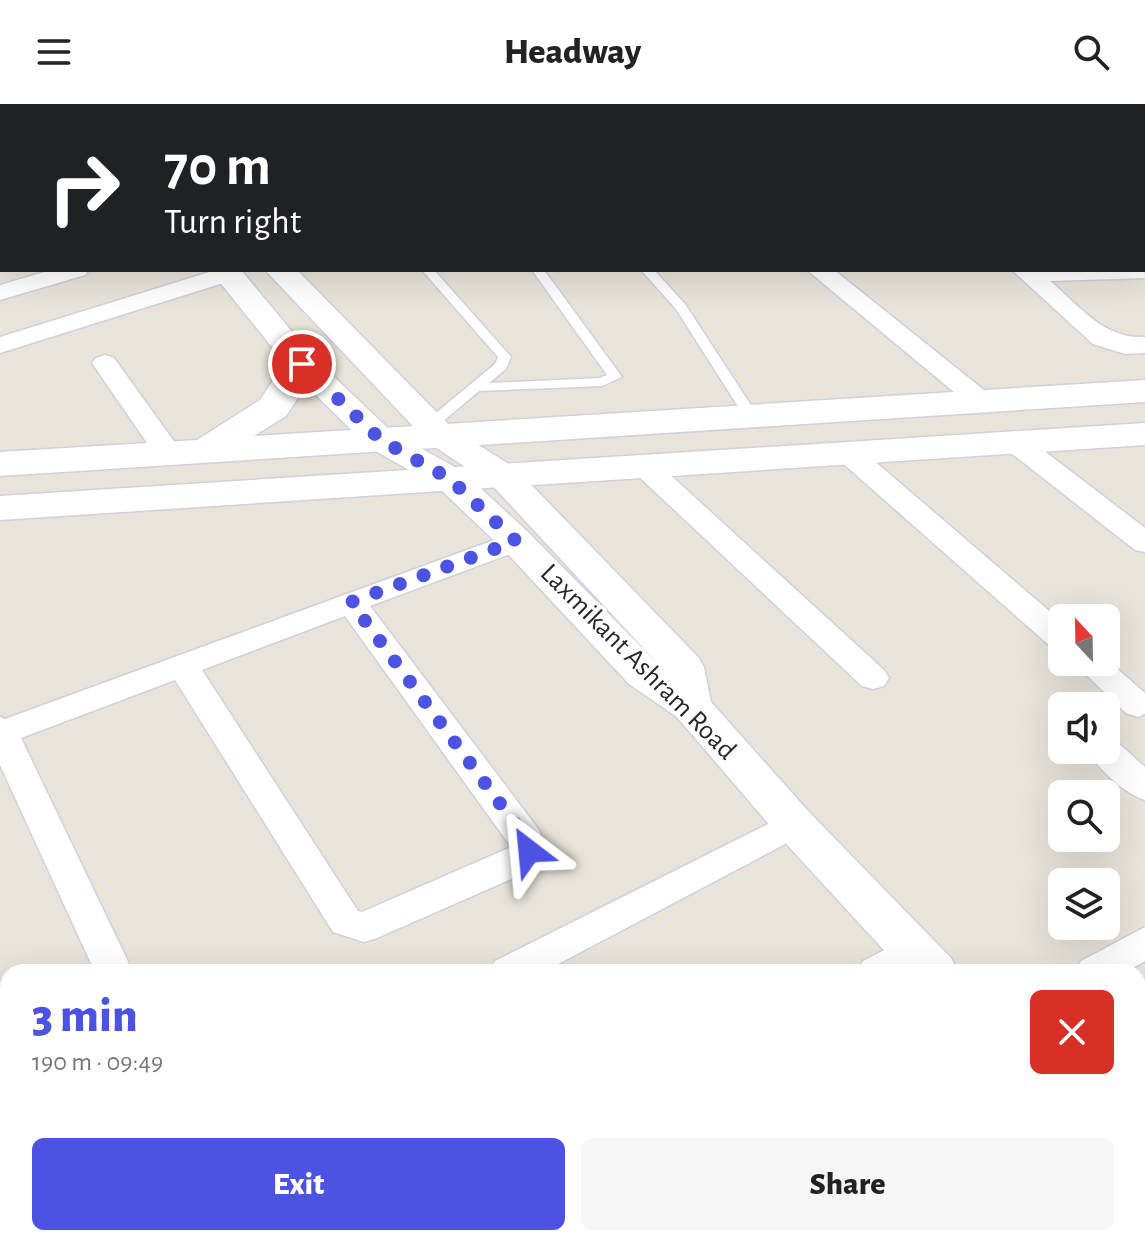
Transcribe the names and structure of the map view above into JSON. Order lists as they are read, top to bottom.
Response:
{
  "streets": {
    "street": ["Laxmikant Ashram Road"]
  },
  "north": "top",
  "page": {
    "header": "Headway",
    "turn": ["70 m", "Turn right"],
    "heading": ["3 min", "190 m · 09:49"],
    "buttons": ["Exit", "Share"]
  }
}
